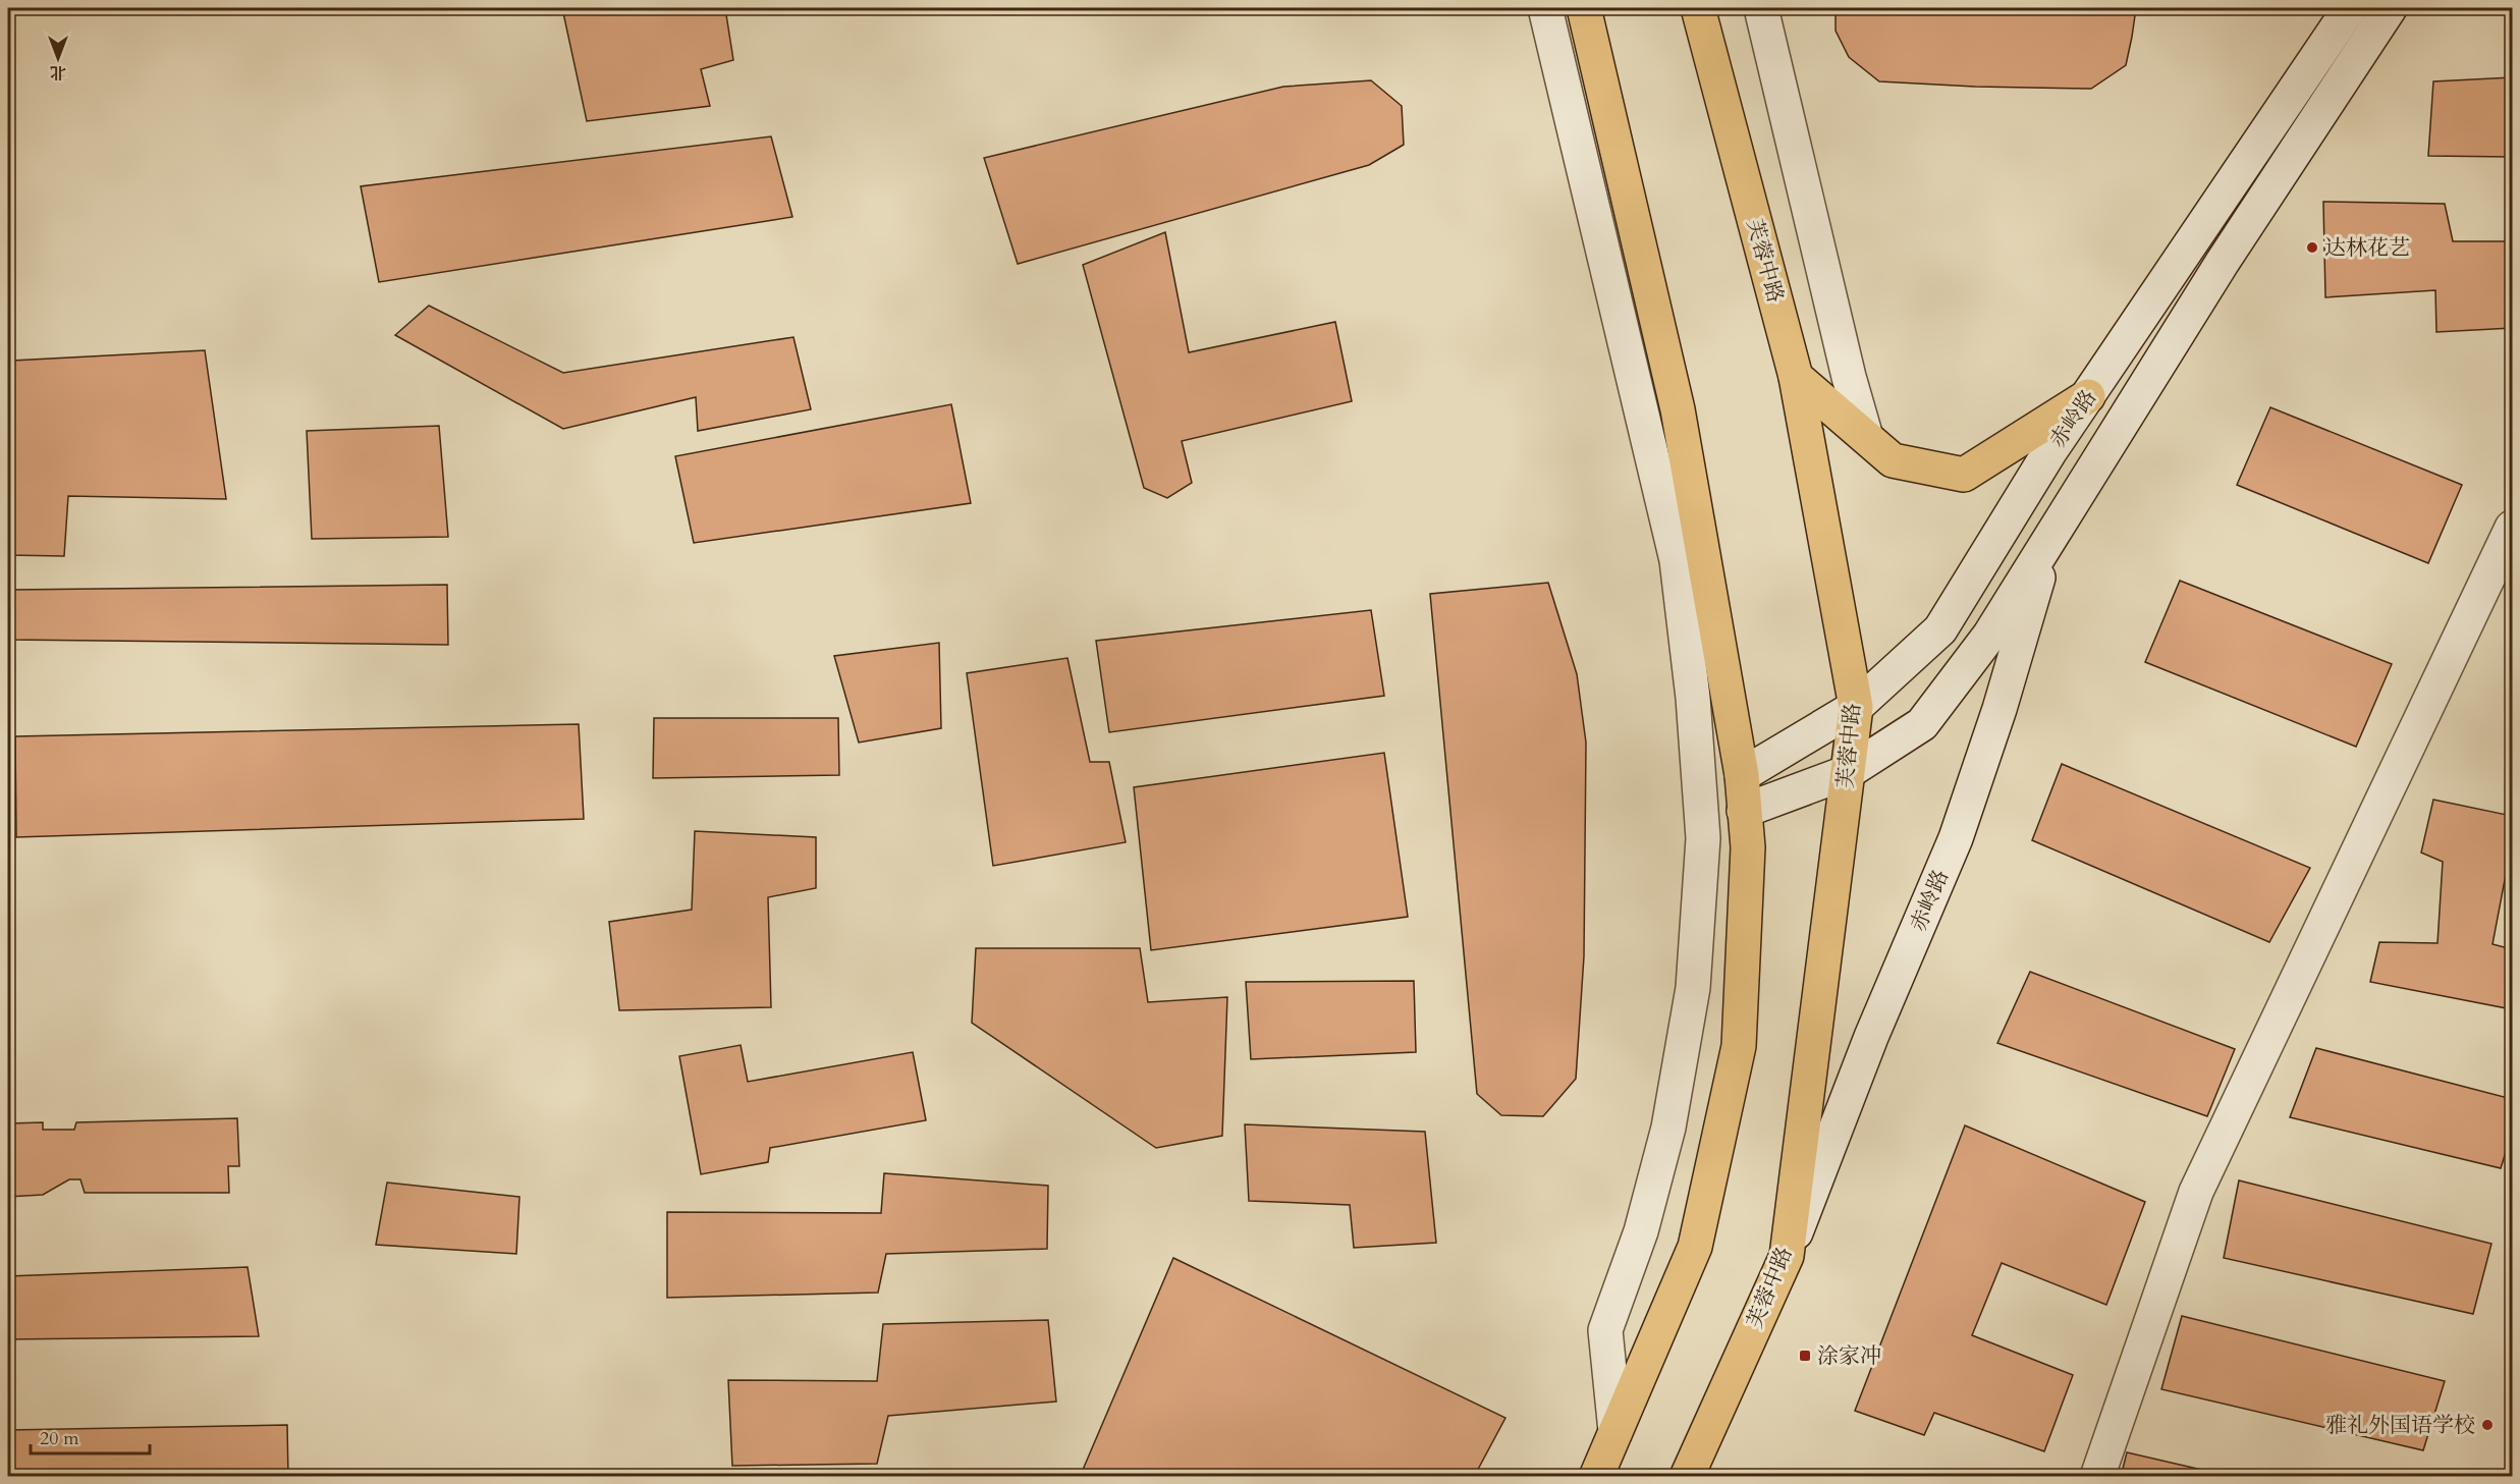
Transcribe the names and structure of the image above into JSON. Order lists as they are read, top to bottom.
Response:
{
  "streets": {
    "main road": ["芙蓉中路"],
    "street": ["赤岭路"]
  },
  "crossings": [
    ["芙蓉中路", "赤岭路"]
  ],
  "places": {
    "other": ["达林花艺", "雅礼外国语学校"],
    "transit": ["涂家冲"]
  },
  "scale_bar": "20 m",
  "north": "bottom"
}
